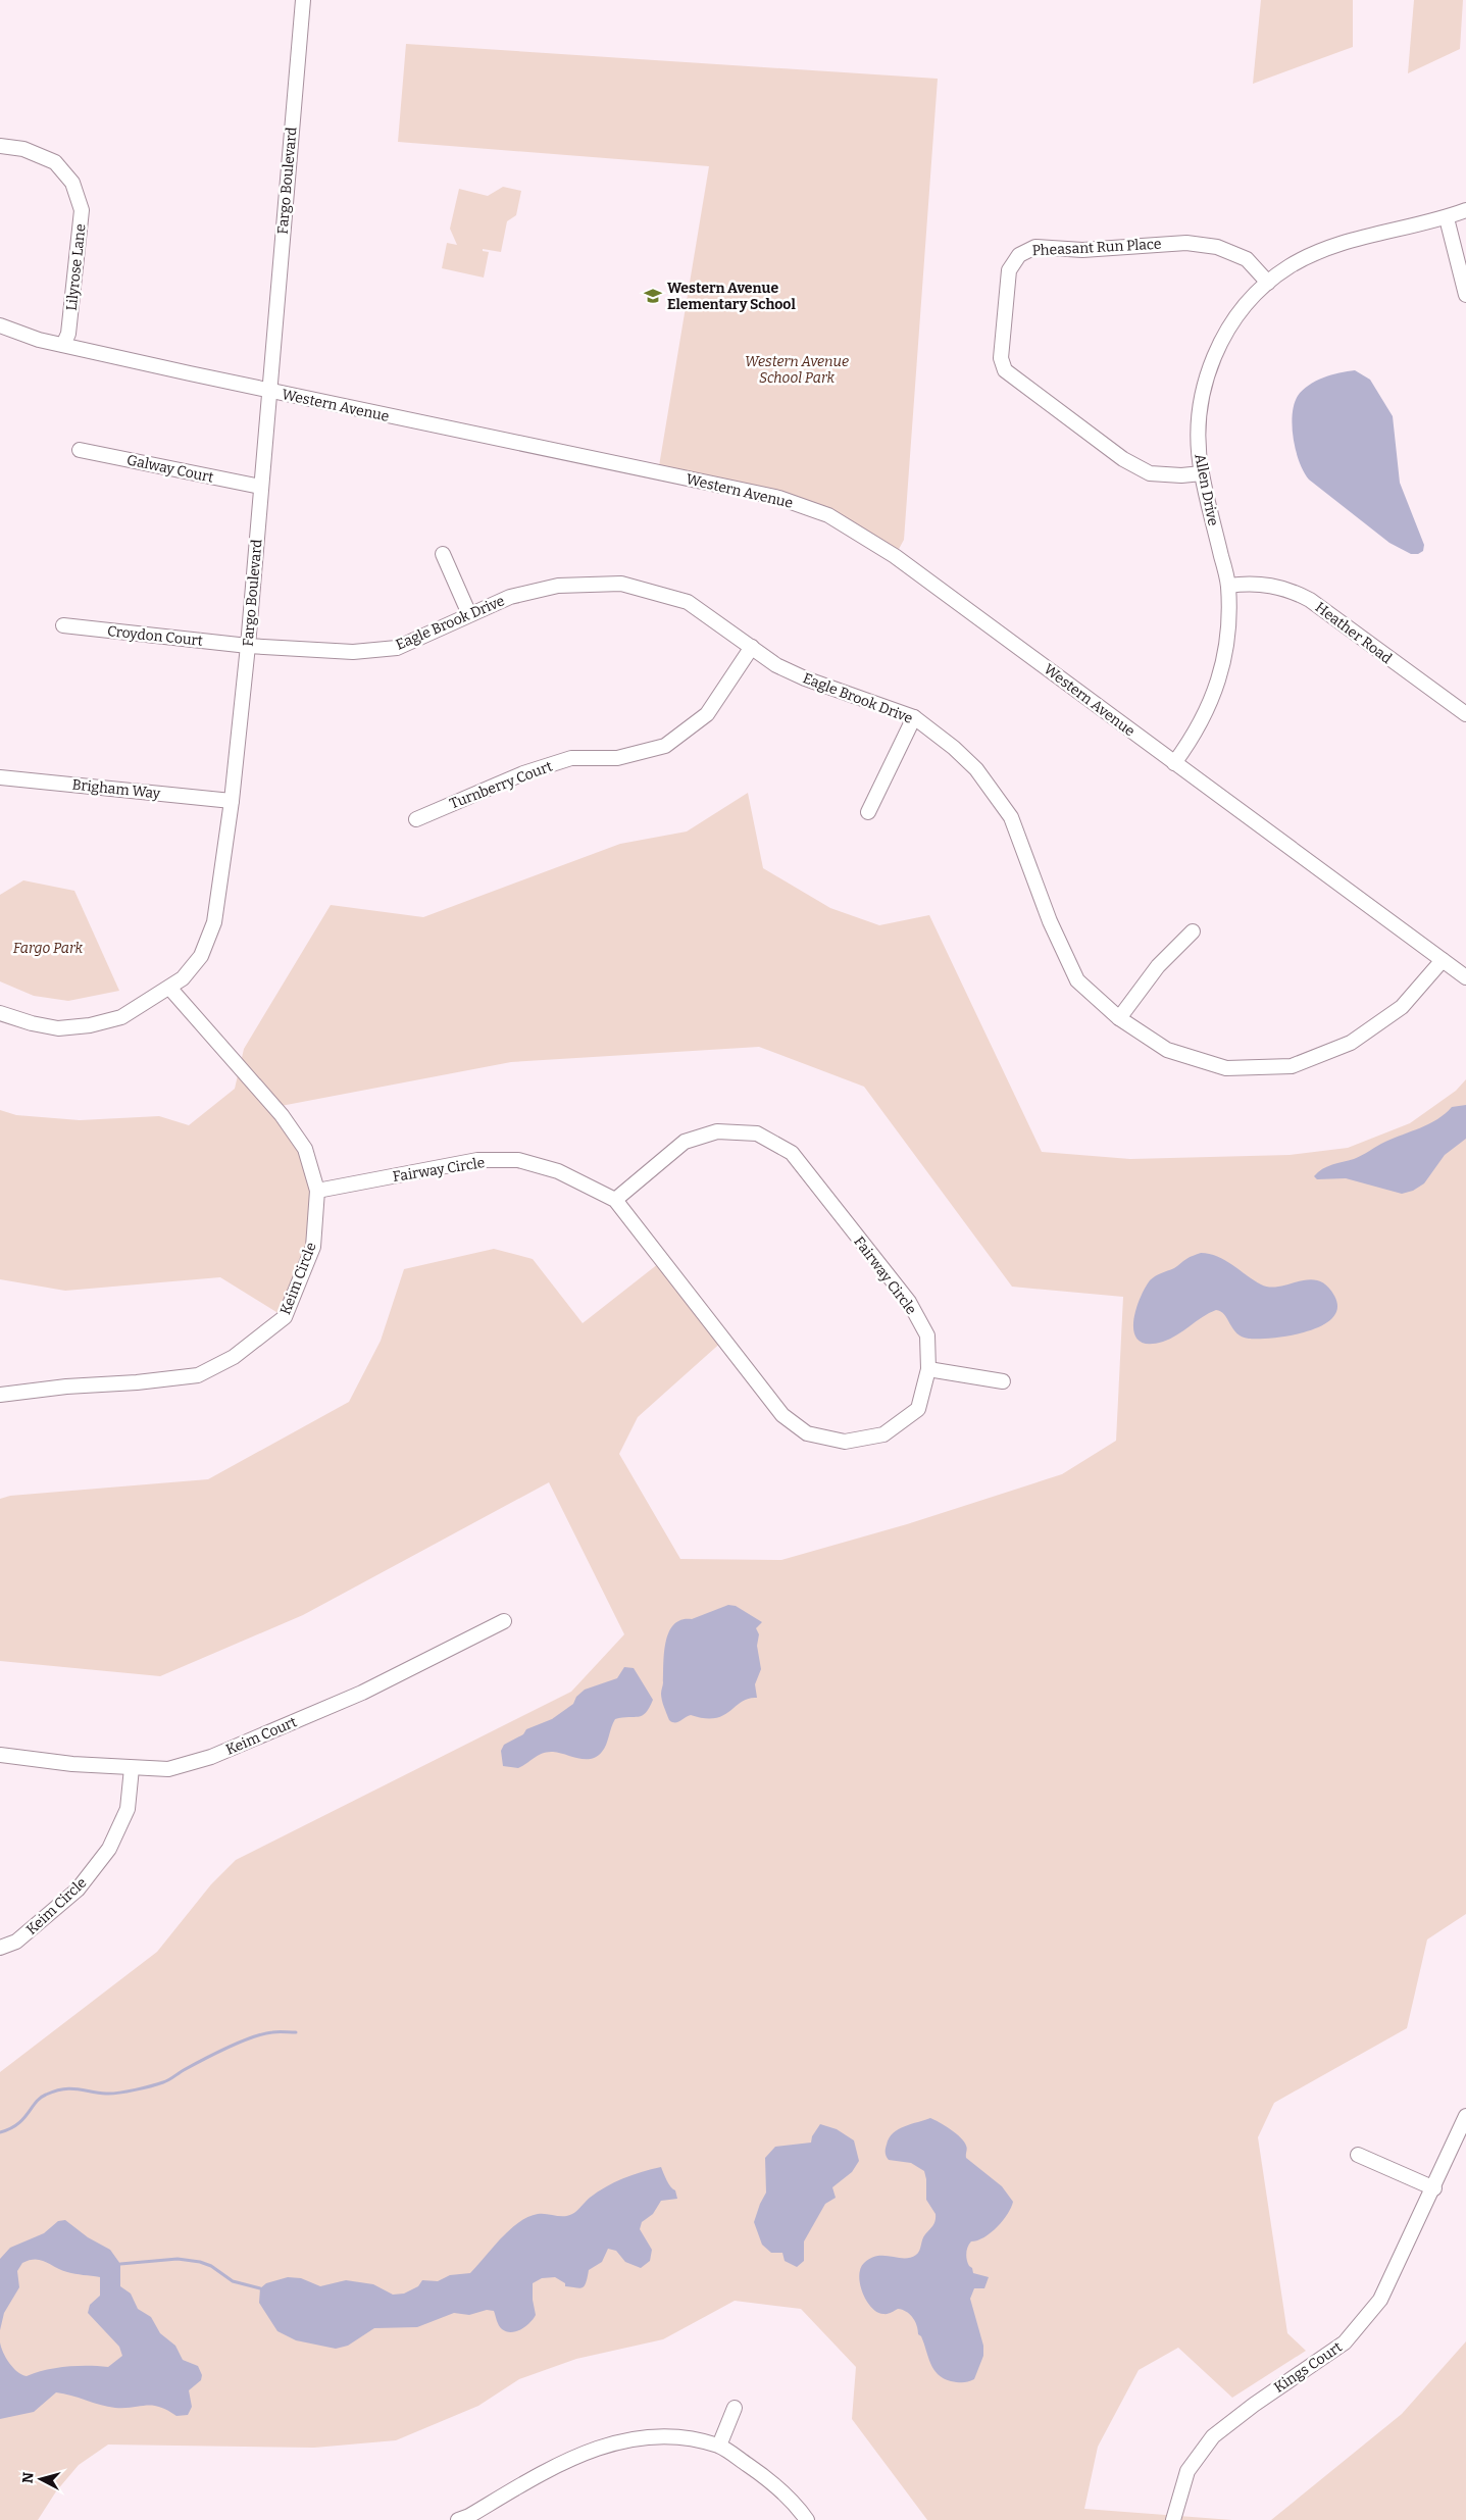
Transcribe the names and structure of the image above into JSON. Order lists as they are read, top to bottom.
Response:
{
  "streets": {
    "street": [
      "Fargo Boulevard",
      "Pheasant Run Place",
      "Lilyrose Lane",
      "Western Avenue",
      "Galway Court",
      "Allen Drive",
      "Eagle Brook Drive",
      "Heather Road",
      "Croydon Court",
      "Turnberry Court",
      "Brigham Way",
      "Fairway Circle",
      "Keim Circle",
      "Keim Court",
      "Kings Court"
    ]
  },
  "crossings": [
    ["Fargo Boulevard", "Western Avenue"],
    ["Fargo Boulevard", "Galway Court"],
    ["Fargo Boulevard", "Eagle Brook Drive"],
    ["Fargo Boulevard", "Croydon Court"],
    ["Fargo Boulevard", "Brigham Way"],
    ["Fargo Boulevard", "Keim Circle"],
    ["Pheasant Run Place", "Allen Drive"],
    ["Lilyrose Lane", "Western Avenue"],
    ["Western Avenue", "Allen Drive"],
    ["Western Avenue", "Eagle Brook Drive"],
    ["Allen Drive", "Heather Road"],
    ["Eagle Brook Drive", "Croydon Court"],
    ["Eagle Brook Drive", "Turnberry Court"],
    ["Fairway Circle", "Keim Circle"],
    ["Keim Circle", "Keim Court"]
  ],
  "parks": ["Western Avenue School Park", "Fargo Park"],
  "places": {
    "school or university": ["Western Avenue Elementary School"]
  },
  "north": "left"
}
